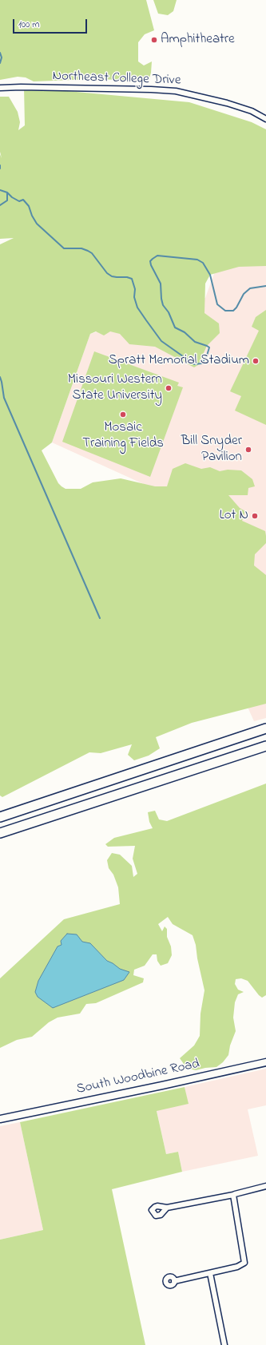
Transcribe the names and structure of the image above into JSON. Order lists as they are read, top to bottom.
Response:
{
  "streets": {
    "street": ["Northeast College Drive", "South Woodbine Road"]
  },
  "places": [
    "Amphitheatre",
    "Spratt Memorial Stadium",
    "Missouri Western State University",
    "Mosaic Training Fields",
    "Bill Snyder Pavilion",
    "Lot N"
  ],
  "scale_bar": "100 m"
}
